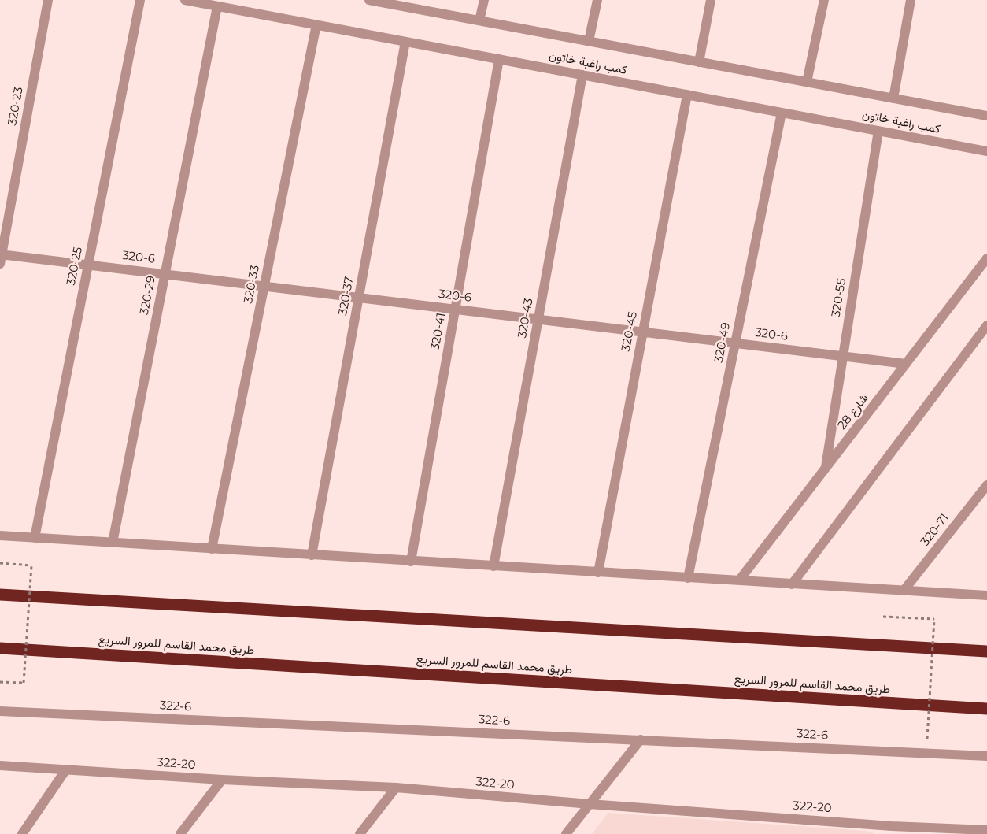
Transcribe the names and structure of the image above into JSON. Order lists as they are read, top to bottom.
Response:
{
  "streets": {
    "highway": ["طريق محمد القاسم للمرور السريع"],
    "street": [
      "كمب راغبة خاتون",
      "320-23",
      "320-6",
      "320-25",
      "320-33",
      "320-29",
      "320-37",
      "320-55",
      "320-43",
      "320-41",
      "320-45",
      "320-49",
      "شارع 28",
      "320-71",
      "322-6",
      "322-20"
    ]
  },
  "crossings": [
    ["كمب راغبة خاتون", "320-33"],
    ["كمب راغبة خاتون", "320-29"],
    ["كمب راغبة خاتون", "320-37"],
    ["كمب راغبة خاتون", "320-55"],
    ["كمب راغبة خاتون", "320-43"],
    ["كمب راغبة خاتون", "320-41"],
    ["كمب راغبة خاتون", "320-45"],
    ["كمب راغبة خاتون", "320-49"],
    ["320-23", "320-6"],
    ["320-6", "320-25"],
    ["320-6", "320-33"],
    ["320-6", "320-29"],
    ["320-6", "320-37"],
    ["320-6", "320-55"],
    ["320-6", "320-43"],
    ["320-6", "320-41"],
    ["320-6", "320-45"],
    ["320-6", "320-49"],
    ["320-6", "شارع 28"],
    ["320-55", "شارع 28"]
  ]
}
